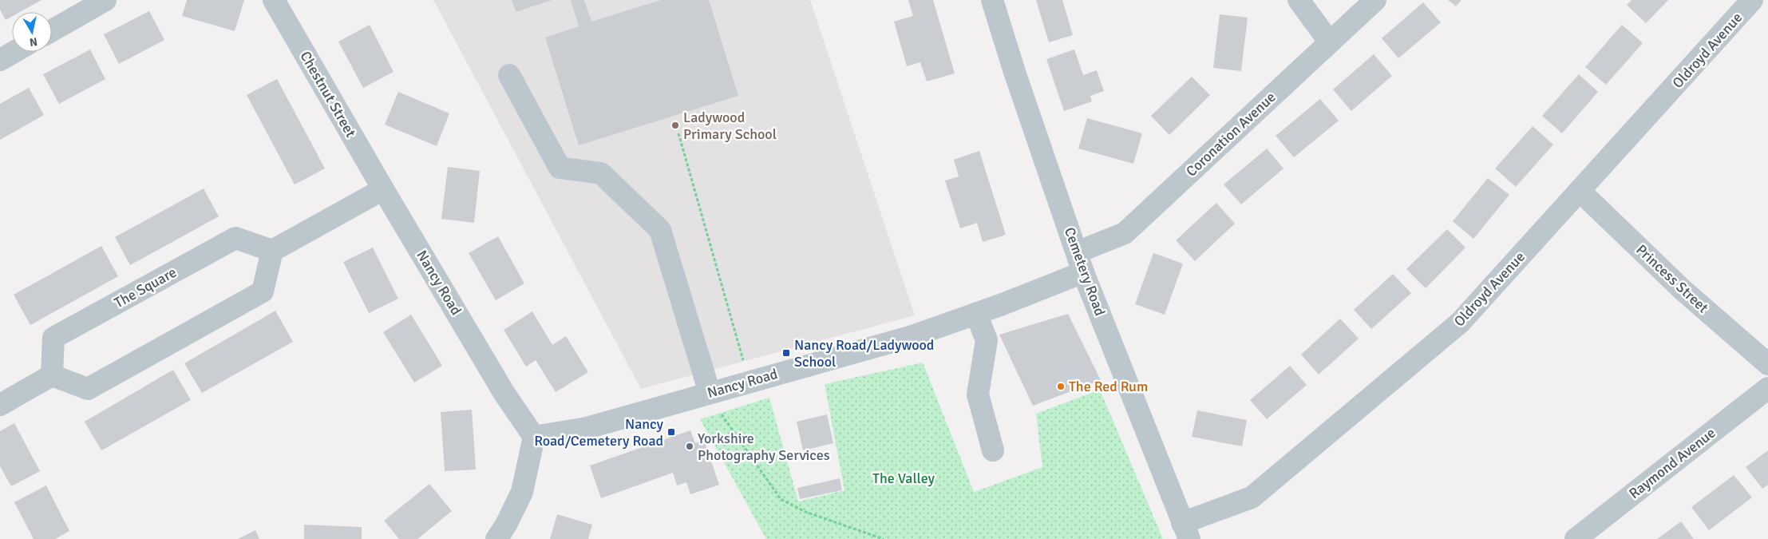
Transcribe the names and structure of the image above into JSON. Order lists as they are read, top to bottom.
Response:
{
  "streets": {
    "street": [
      "Oldroyd Avenue",
      "Chestnut Street",
      "Coronation Avenue",
      "Cemetery Road",
      "Princess Street",
      "Nancy Road",
      "The Square",
      "Raymond Avenue"
    ]
  },
  "crossings": [
    ["Oldroyd Avenue", "Cemetery Road"],
    ["Oldroyd Avenue", "Princess Street"],
    ["Chestnut Street", "Nancy Road"],
    ["Coronation Avenue", "Cemetery Road"],
    ["Coronation Avenue", "Nancy Road"],
    ["Cemetery Road", "Nancy Road"]
  ],
  "parks": ["The Valley"],
  "places": {
    "other": ["Ladywood Primary School", "The Red Rum", "Yorkshire Photography Services"],
    "transit": ["Nancy Road/Ladywood School", "Nancy Road/Cemetery Road"]
  },
  "north": "bottom"
}
